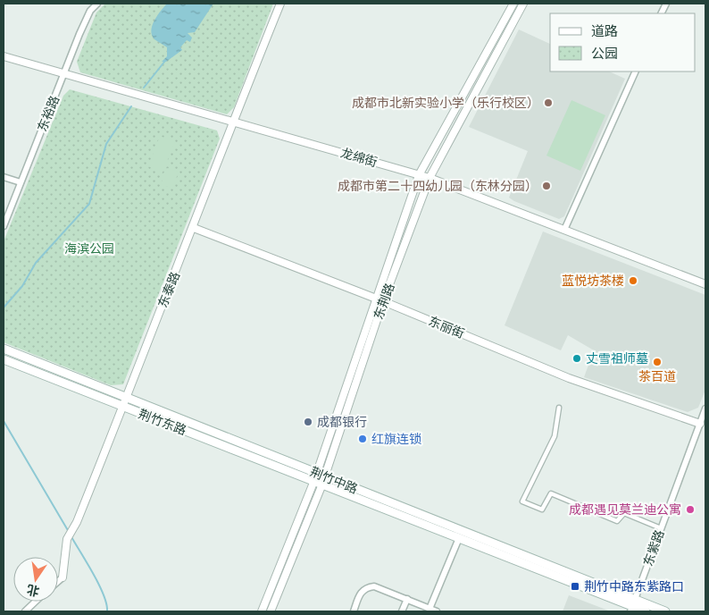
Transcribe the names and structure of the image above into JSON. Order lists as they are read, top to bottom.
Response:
{
  "streets": {
    "main road": ["荆竹东路", "荆竹中路"],
    "street": [
      "东裕路",
      "龙绵街",
      "东泰路",
      "东荆路",
      "东丽街",
      "东紫路"
    ]
  },
  "crossings": [
    ["东裕路", "龙绵街"],
    ["龙绵街", "东泰路"],
    ["龙绵街", "东荆路"],
    ["东泰路", "东丽街"],
    ["东泰路", "荆竹东路"],
    ["东泰路", "荆竹中路"],
    ["东荆路", "东丽街"],
    ["东荆路", "荆竹东路"],
    ["东荆路", "荆竹中路"],
    ["东丽街", "东紫路"],
    ["荆竹东路", "荆竹中路"],
    ["荆竹中路", "东紫路"]
  ],
  "parks": ["海滨公园"],
  "places": {
    "other": [
      "成都市北新实验小学（乐行校区）",
      "成都市第二十四幼儿园（东林分园）",
      "蓝悦坊茶楼",
      "丈雪祖师墓",
      "茶百道",
      "成都银行",
      "红旗连锁",
      "成都遇见莫兰迪公寓"
    ],
    "transit": ["荆竹中路东紫路口"]
  },
  "legend": ["道路", "公园"],
  "north": "bottom"
}
